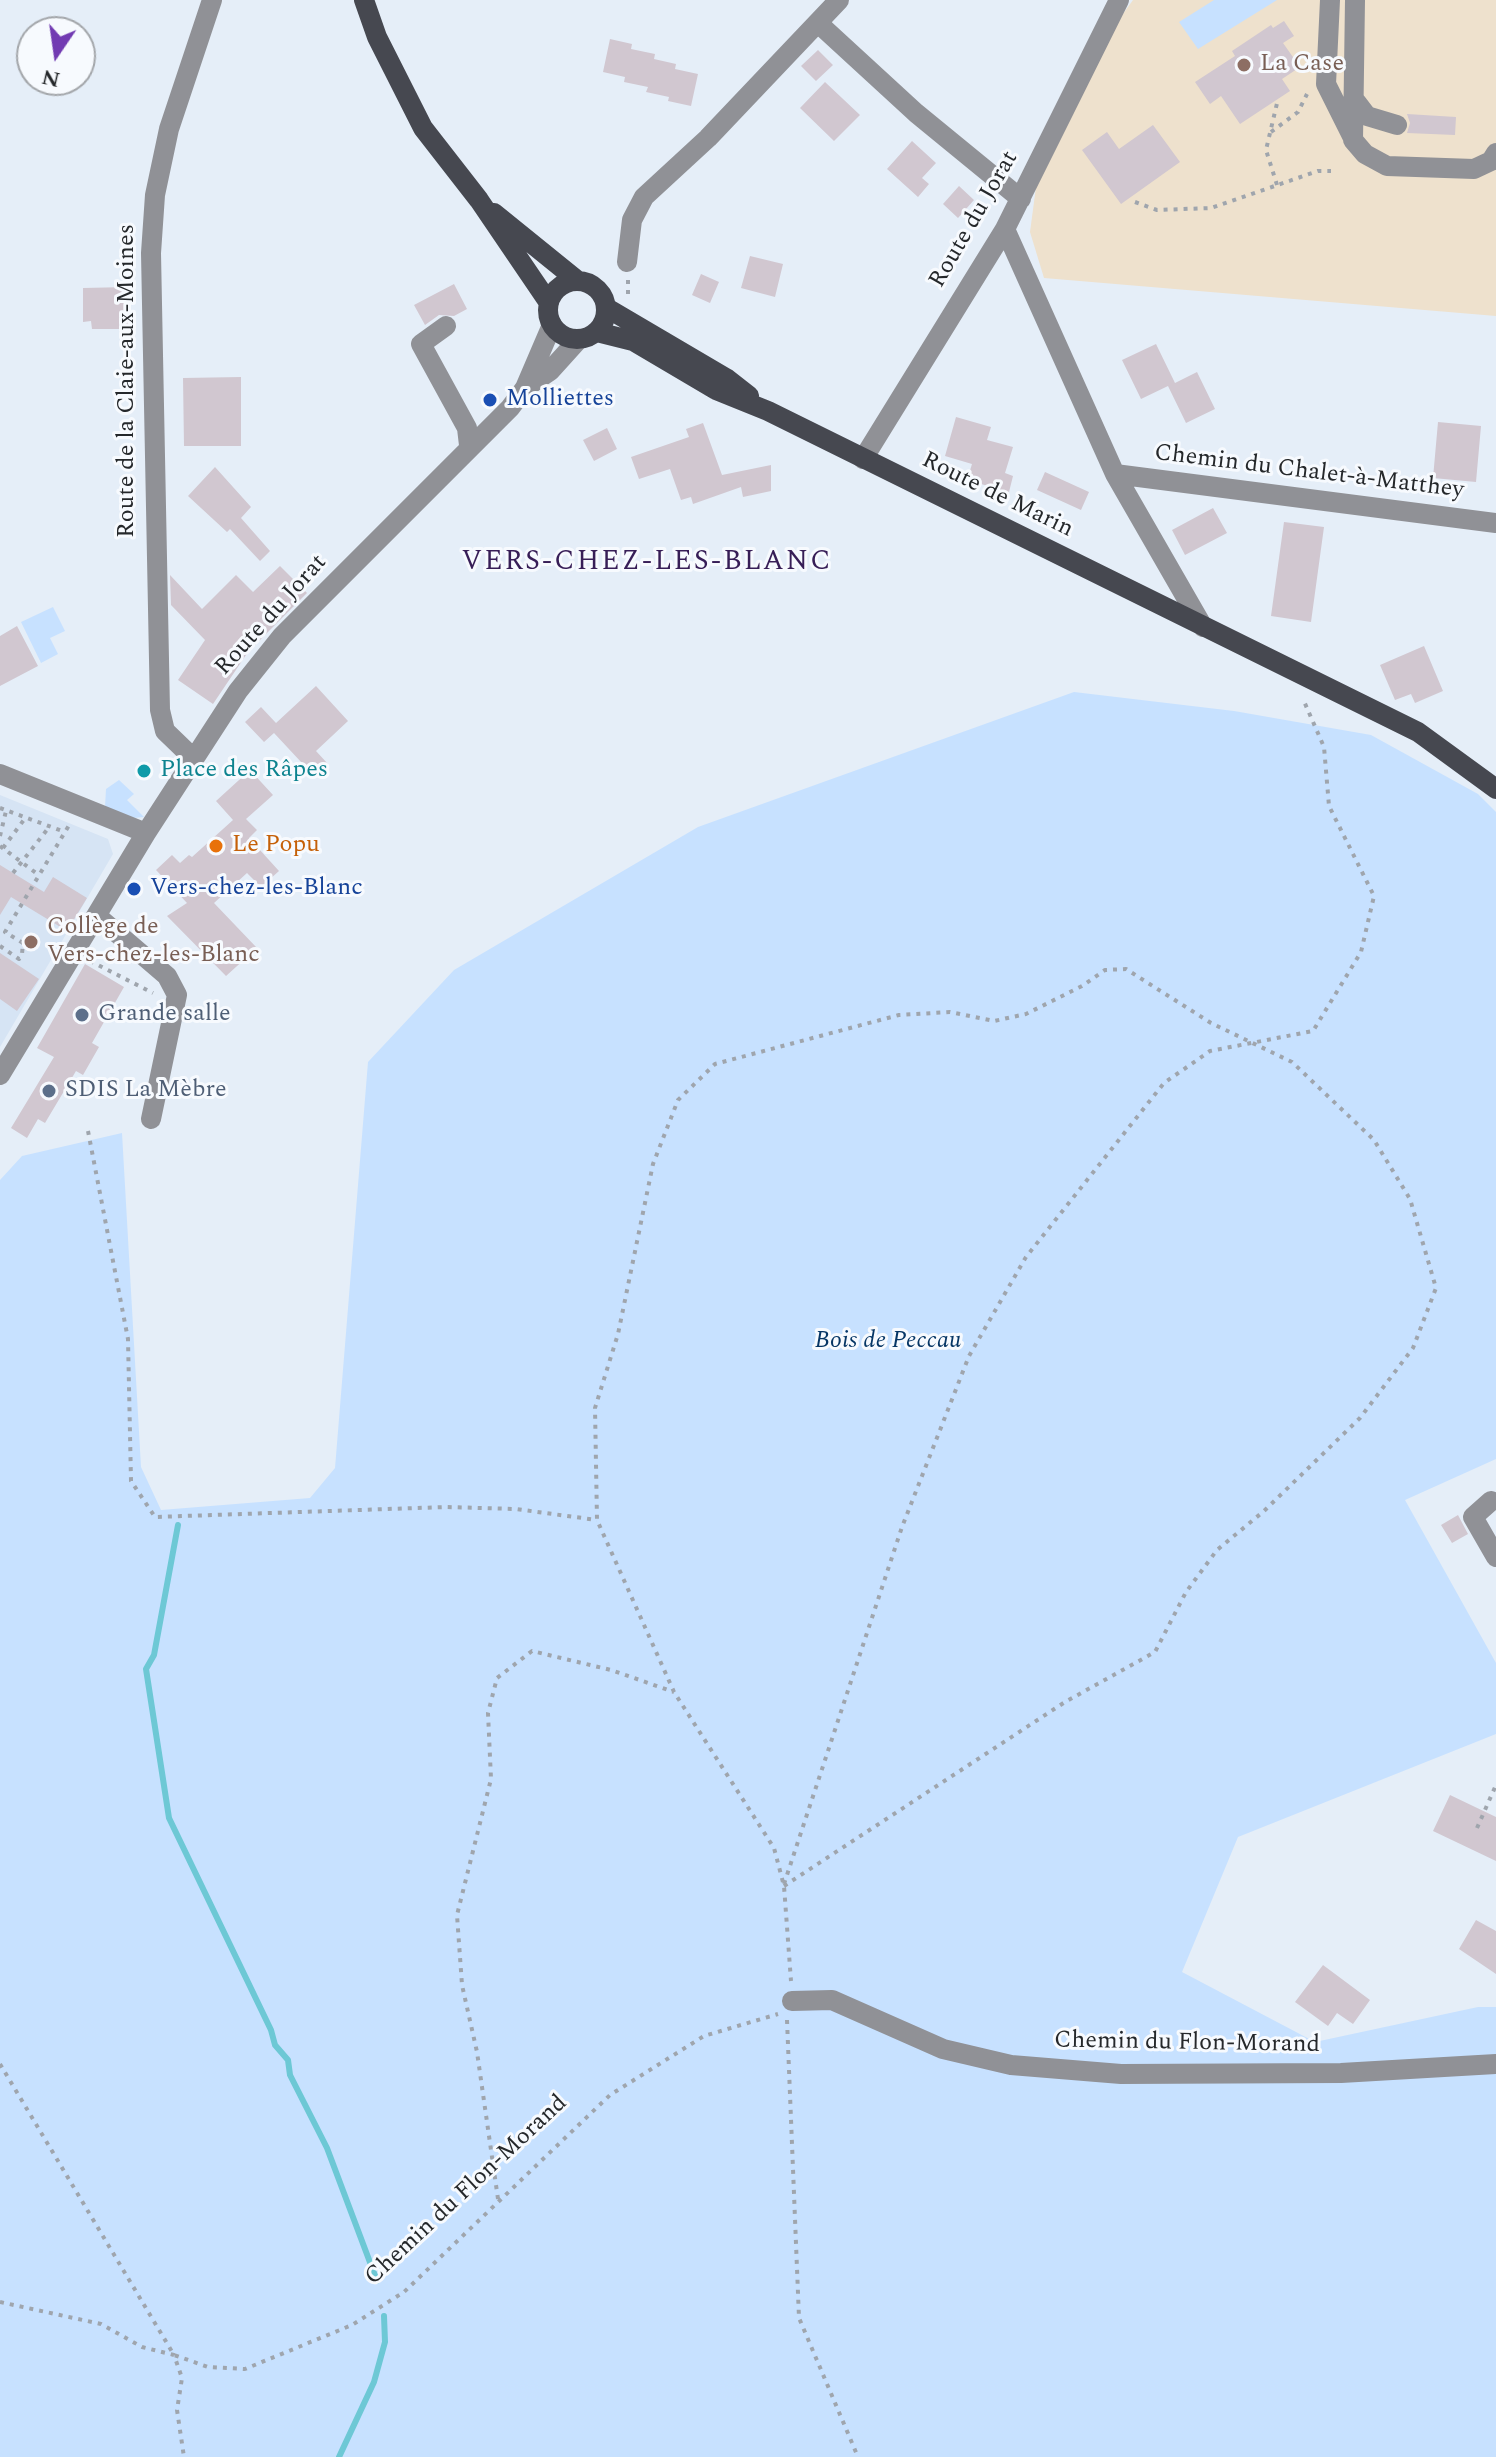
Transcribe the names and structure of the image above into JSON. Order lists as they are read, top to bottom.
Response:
{
  "streets": {
    "main road": ["Route de Marin"],
    "street": [
      "Route du Jorat",
      "Route de la Claie-aux-Moines",
      "Chemin du Chalet-à-Matthey",
      "Chemin du Flon-Morand"
    ]
  },
  "crossings": [
    ["Route du Jorat", "Route de la Claie-aux-Moines"],
    ["Route du Jorat", "Route de Marin"]
  ],
  "districts": ["VERS-CHEZ-LES-BLANC"],
  "parks": ["Bois de Peccau"],
  "places": [
    "La Case",
    "Molliettes",
    "Place des Râpes",
    "Le Popu",
    "Vers-chez-les-Blanc",
    "Collège de Vers-chez-les-Blanc",
    "Grande salle",
    "SDIS La Mèbre"
  ],
  "north": "bottom"
}
